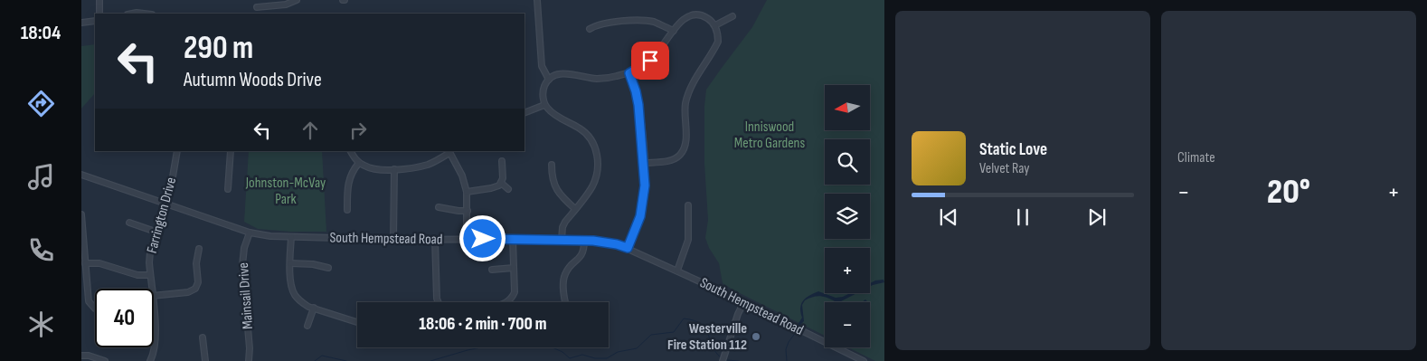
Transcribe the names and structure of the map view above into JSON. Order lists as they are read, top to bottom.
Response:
{
  "streets": {
    "street": ["Farrington Drive", "South Hempstead Road", "Mainsail Drive"]
  },
  "crossings": [
    ["Farrington Drive", "South Hempstead Road"],
    ["South Hempstead Road", "Mainsail Drive"]
  ],
  "parks": ["Inniswood Metro Gardens", "Johnston-McVay Park"],
  "places": ["Westerville Fire Station 112"],
  "north": "left",
  "page": {
    "tabs": "18:04",
    "tile": "Climate",
    "turn": ["290 m", "Autumn Woods Drive"],
    "map_buttons": ["+", "−"],
    "song": ["Static Love", "Velvet Ray"],
    "heat": ["−", "20°", "+"],
    "limit": "40",
    "trip": "18:06 · 2 min · 700 m"
  }
}
